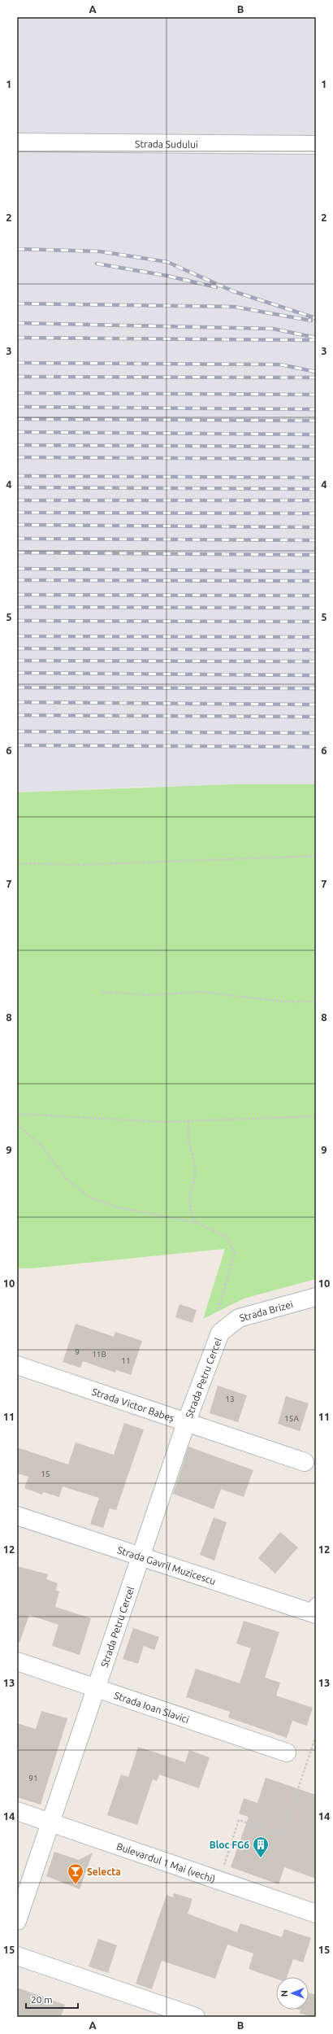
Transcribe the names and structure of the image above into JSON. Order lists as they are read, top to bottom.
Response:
{
  "streets": {
    "street": [
      "Strada Sudului",
      "Strada Brizei",
      "Strada Petru Cercel",
      "Strada Victor Babeș",
      "Strada Gavril Muzicescu",
      "Strada Ioan Slavici",
      "Bulevardul 1 Mai (vechi)"
    ]
  },
  "crossings": [
    ["Strada Brizei", "Strada Petru Cercel"],
    ["Strada Petru Cercel", "Strada Victor Babeș"],
    ["Strada Petru Cercel", "Strada Gavril Muzicescu"],
    ["Strada Petru Cercel", "Strada Ioan Slavici"],
    ["Strada Petru Cercel", "Bulevardul 1 Mai (vechi)"]
  ],
  "places": {
    "building": ["Bloc FG6"],
    "bar": ["Selecta"]
  },
  "house_numbers": [
    "9",
    "11B",
    "11",
    "13",
    "15A",
    "15",
    "91"
  ],
  "scale_bar": "20 m",
  "north": "left",
  "grid": {
    "columns": ["A", "B"],
    "rows": [
      "1",
      "2",
      "3",
      "4",
      "5",
      "6",
      "7",
      "8",
      "9",
      "10",
      "11",
      "12",
      "13",
      "14",
      "15"
    ]
  }
}
